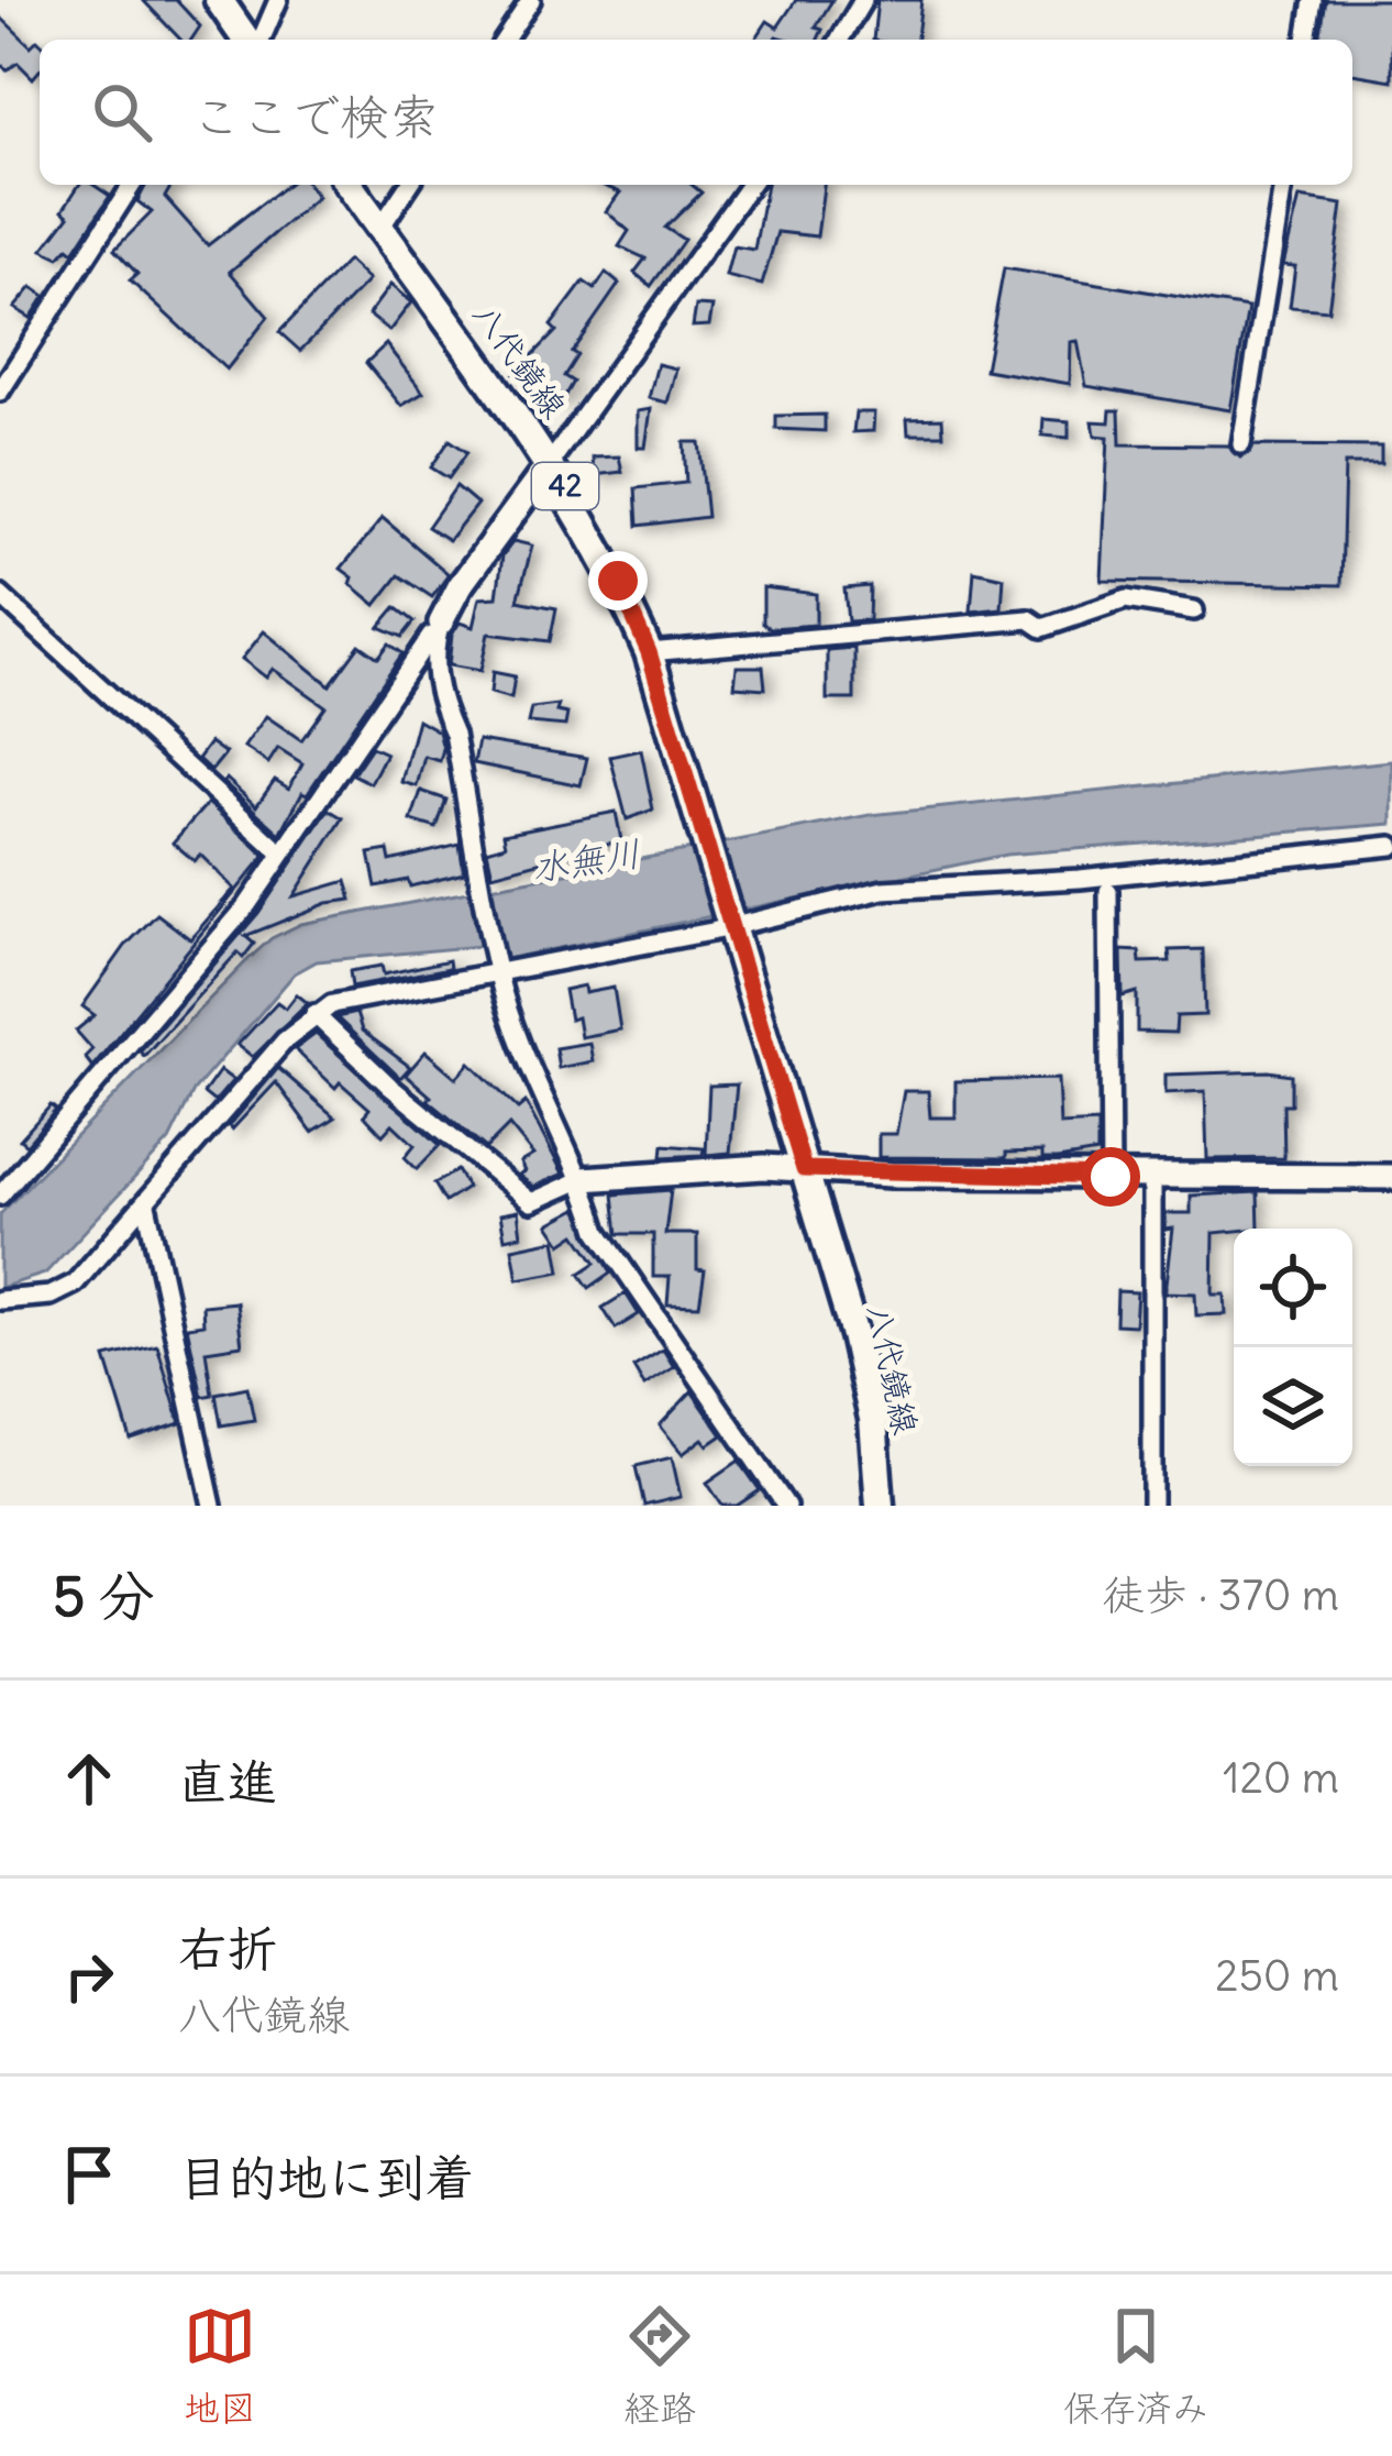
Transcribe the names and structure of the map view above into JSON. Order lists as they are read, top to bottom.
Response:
{
  "streets": {
    "main road": ["八代鏡線", "42"]
  },
  "water": ["水無川"],
  "page": {
    "search": "ここで検索",
    "heading": ["5 分", "徒歩 · 370 m"],
    "list": [
      ["直進", "120 m"],
      ["右折", "八代鏡線", "250 m"],
      "目的地に到着"
    ],
    "nav": ["地図", "経路", "保存済み"]
  }
}
